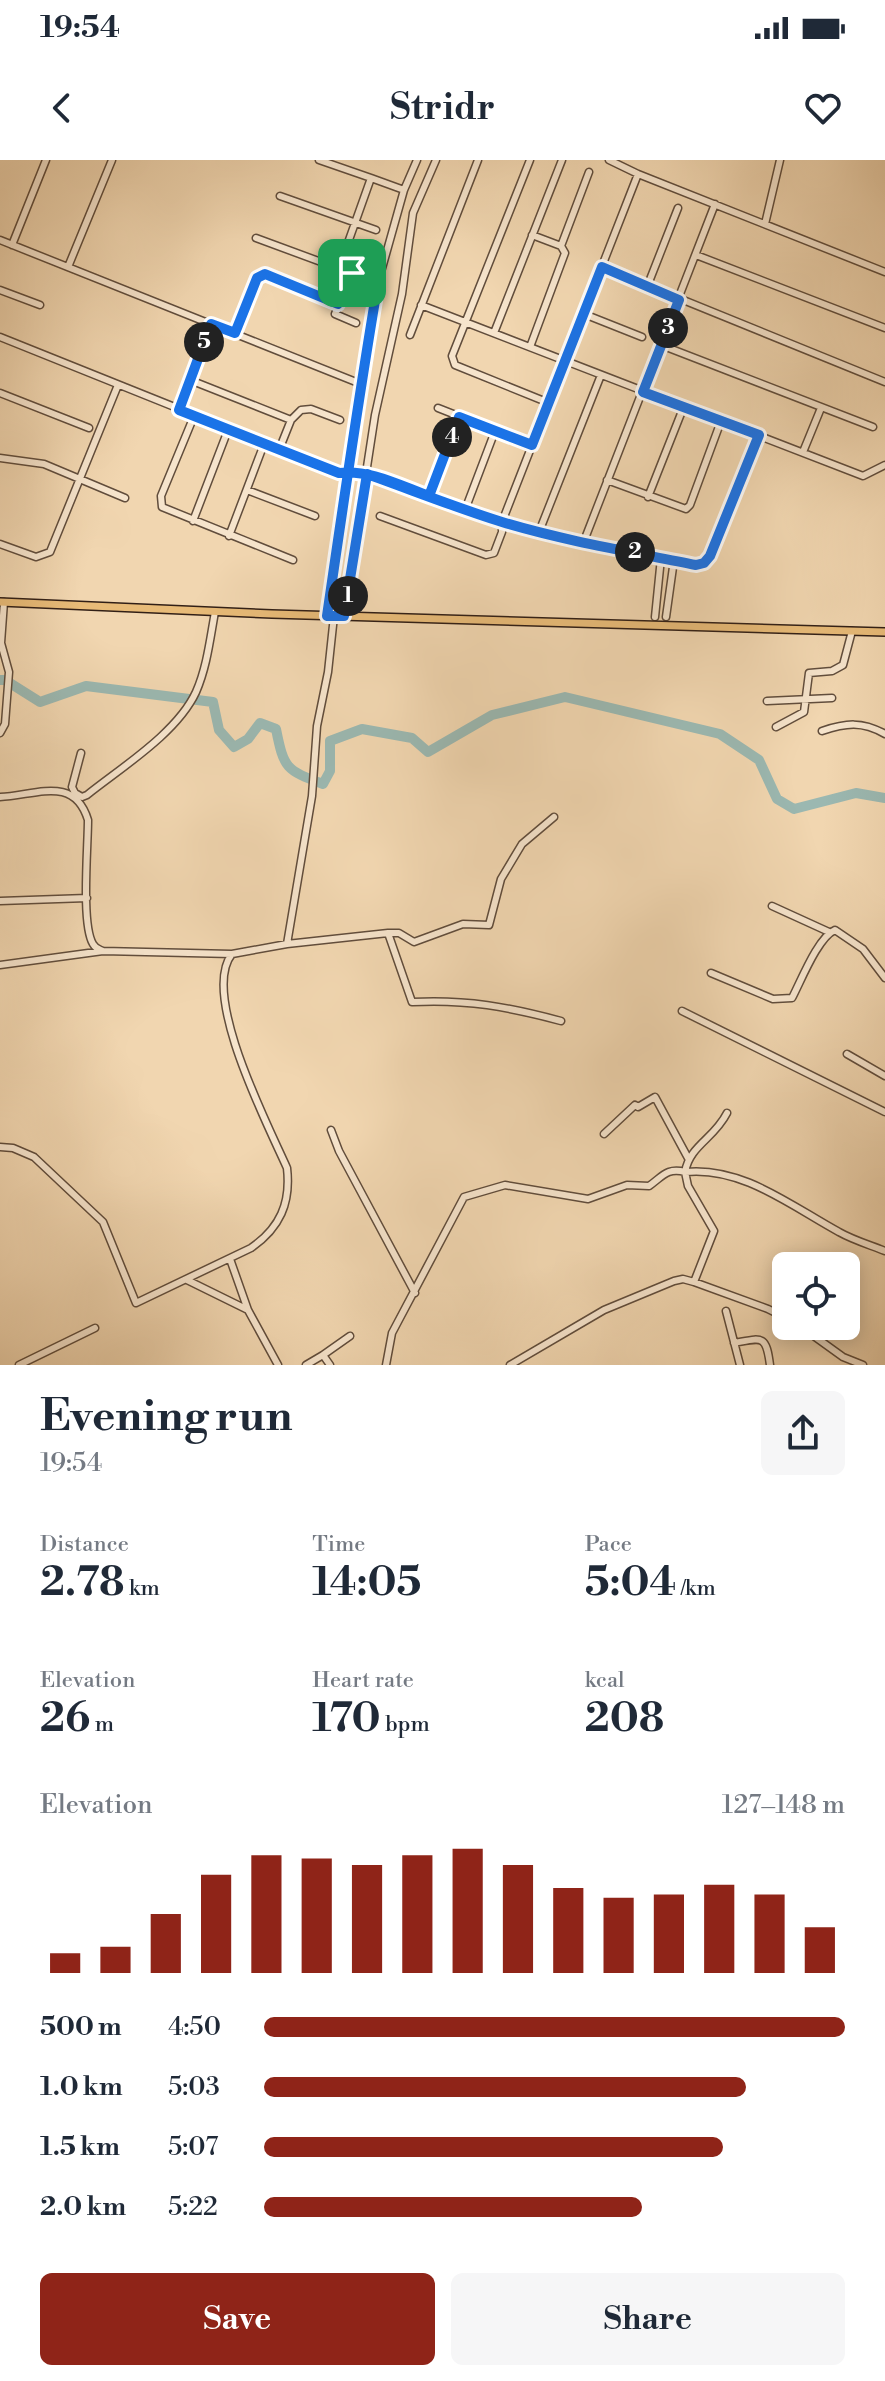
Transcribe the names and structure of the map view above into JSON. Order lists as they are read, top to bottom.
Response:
{
  "page": {
    "status": "19:54",
    "header": "Stridr",
    "pins": [
      "3",
      "5",
      "4",
      "2",
      "1"
    ],
    "heading": ["Evening run", "19:54"],
    "stats": [
      ["Distance", "2.78 km"],
      ["Time", "14:05"],
      ["Pace", "5:04 /km"],
      ["Elevation", "26 m"],
      ["Heart rate", "170 bpm"],
      ["kcal", "208"]
    ],
    "chart": ["Elevation", "127–148 m"],
    "list": [
      {
        "name": "500 m",
        "note": "4:50"
      },
      {
        "name": "1.0 km",
        "note": "5:03"
      },
      {
        "name": "1.5 km",
        "note": "5:07"
      },
      {
        "name": "2.0 km",
        "note": "5:22"
      }
    ],
    "buttons": ["Save", "Share"]
  }
}
